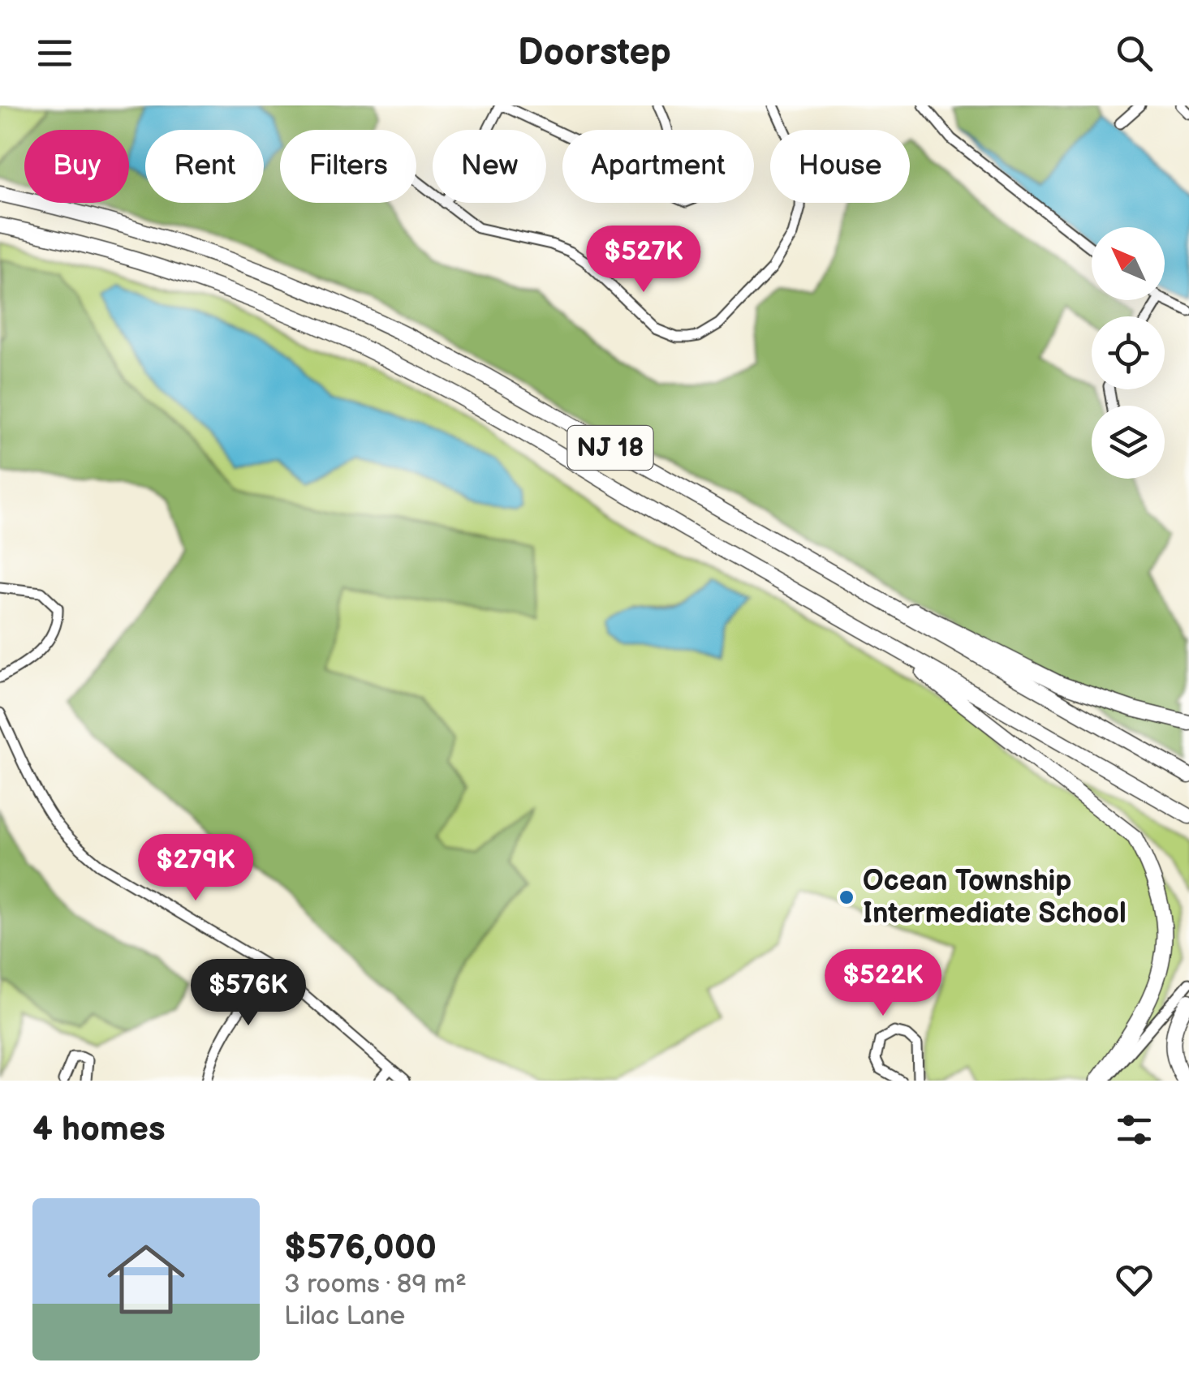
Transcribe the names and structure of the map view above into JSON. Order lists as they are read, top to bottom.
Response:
{
  "streets": {
    "highway": ["NJ 18"]
  },
  "places": ["Ocean Township Intermediate School"],
  "north": "top left",
  "page": {
    "header": "Doorstep",
    "chip": [
      "Buy",
      "Rent",
      "Filters",
      "New",
      "Apartment",
      "House"
    ],
    "price": [
      "$527K",
      "$279K",
      "$522K",
      "$576K"
    ],
    "heading": "4 homes",
    "list": [
      {
        "name": "$576,000",
        "note": "3 rooms · 89 m² · Lilac Lane"
      }
    ]
  }
}
